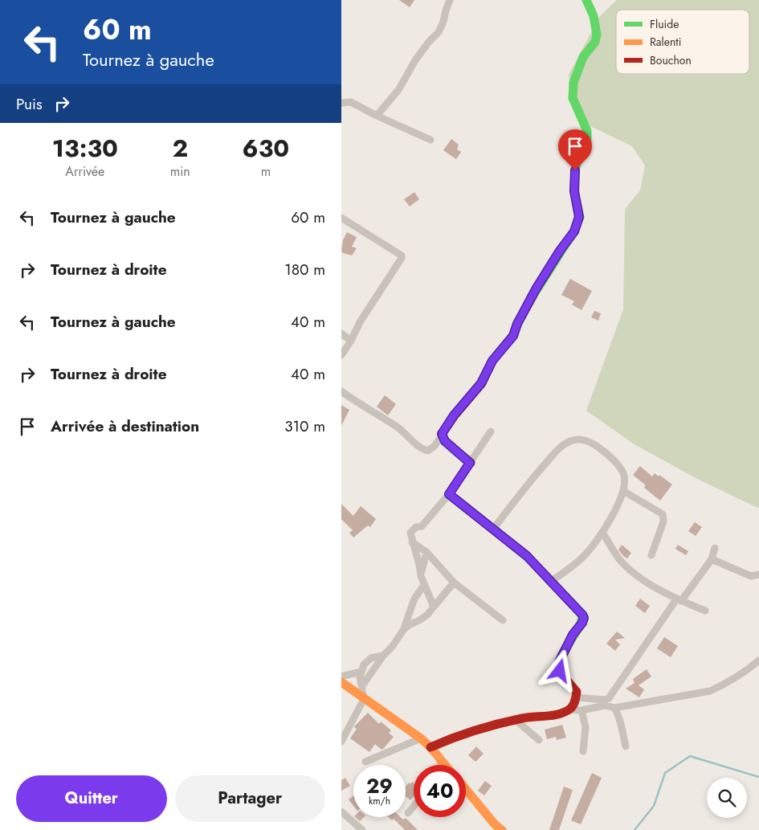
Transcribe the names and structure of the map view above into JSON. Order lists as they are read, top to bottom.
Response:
{
  "legend": ["Fluide", "Ralenti", "Bouchon"],
  "page": {
    "turn": ["60 m", "Tournez à gauche"],
    "then": "Puis",
    "eta": [
      "13:30",
      "Arrivée",
      "2",
      "min",
      "630",
      "m"
    ],
    "list": [
      {
        "name": "Tournez à gauche",
        "value": "60 m"
      },
      {
        "name": "Tournez à droite",
        "value": "180 m"
      },
      {
        "name": "Tournez à gauche",
        "value": "40 m"
      },
      {
        "name": "Tournez à droite",
        "value": "40 m"
      },
      {
        "name": "Arrivée à destination",
        "value": "310 m"
      }
    ],
    "speed": "29 km/h",
    "limit": "40",
    "buttons": ["Quitter", "Partager"]
  }
}
